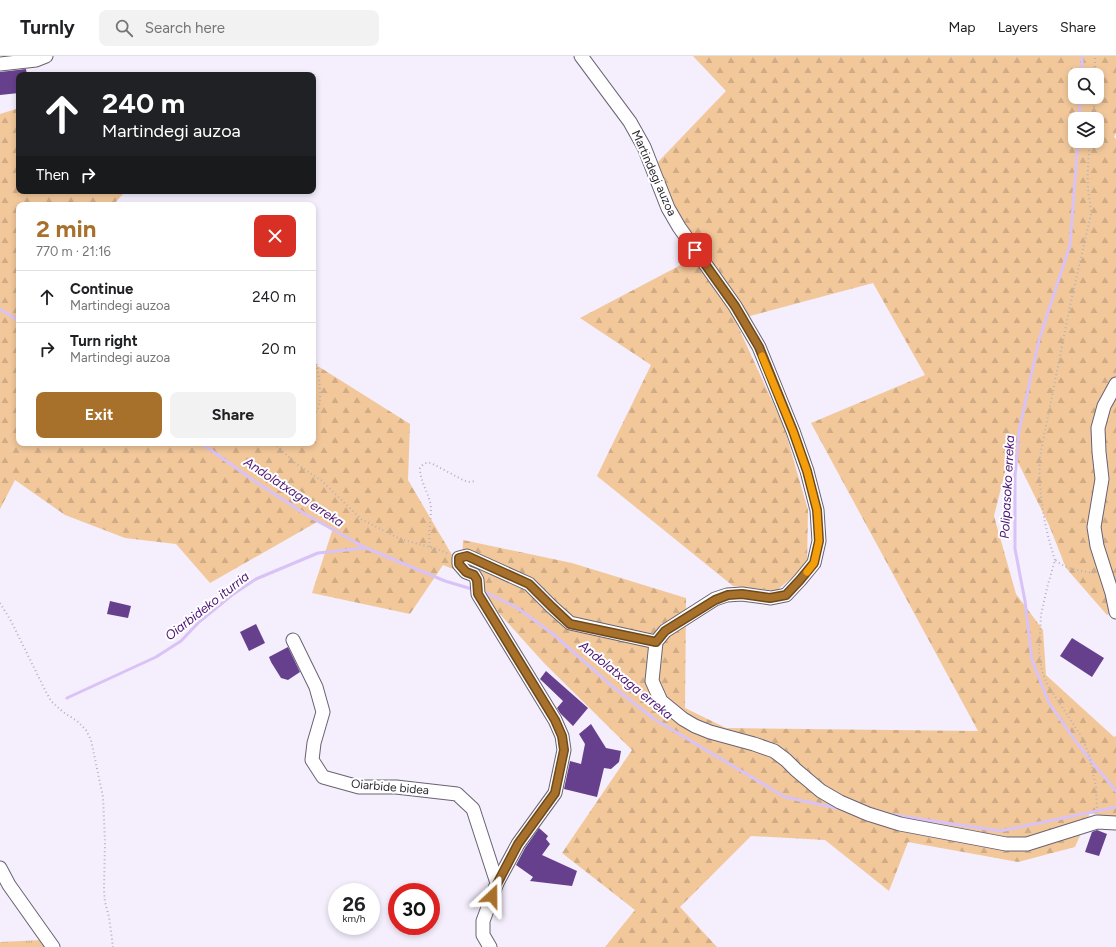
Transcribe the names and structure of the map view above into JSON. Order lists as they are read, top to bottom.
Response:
{
  "streets": {
    "street": ["Martindegi auzoa", "Oiarbide bidea"]
  },
  "water": ["Polipasoko erreka", "Andolatxaga erreka", "Oiarbideko iturria"],
  "page": {
    "header": "Turnly",
    "search": "Search here",
    "nav": ["Map", "Layers", "Share"],
    "turn": ["240 m", "Martindegi auzoa"],
    "then": "Then",
    "heading": ["2 min", "770 m · 21:16"],
    "list": [
      {
        "name": "Continue",
        "note": "Martindegi auzoa",
        "value": "240 m"
      },
      {
        "name": "Turn right",
        "note": "Martindegi auzoa",
        "value": "20 m"
      }
    ],
    "buttons": ["Exit", "Share"],
    "speed": "26 km/h",
    "limit": "30"
  }
}
